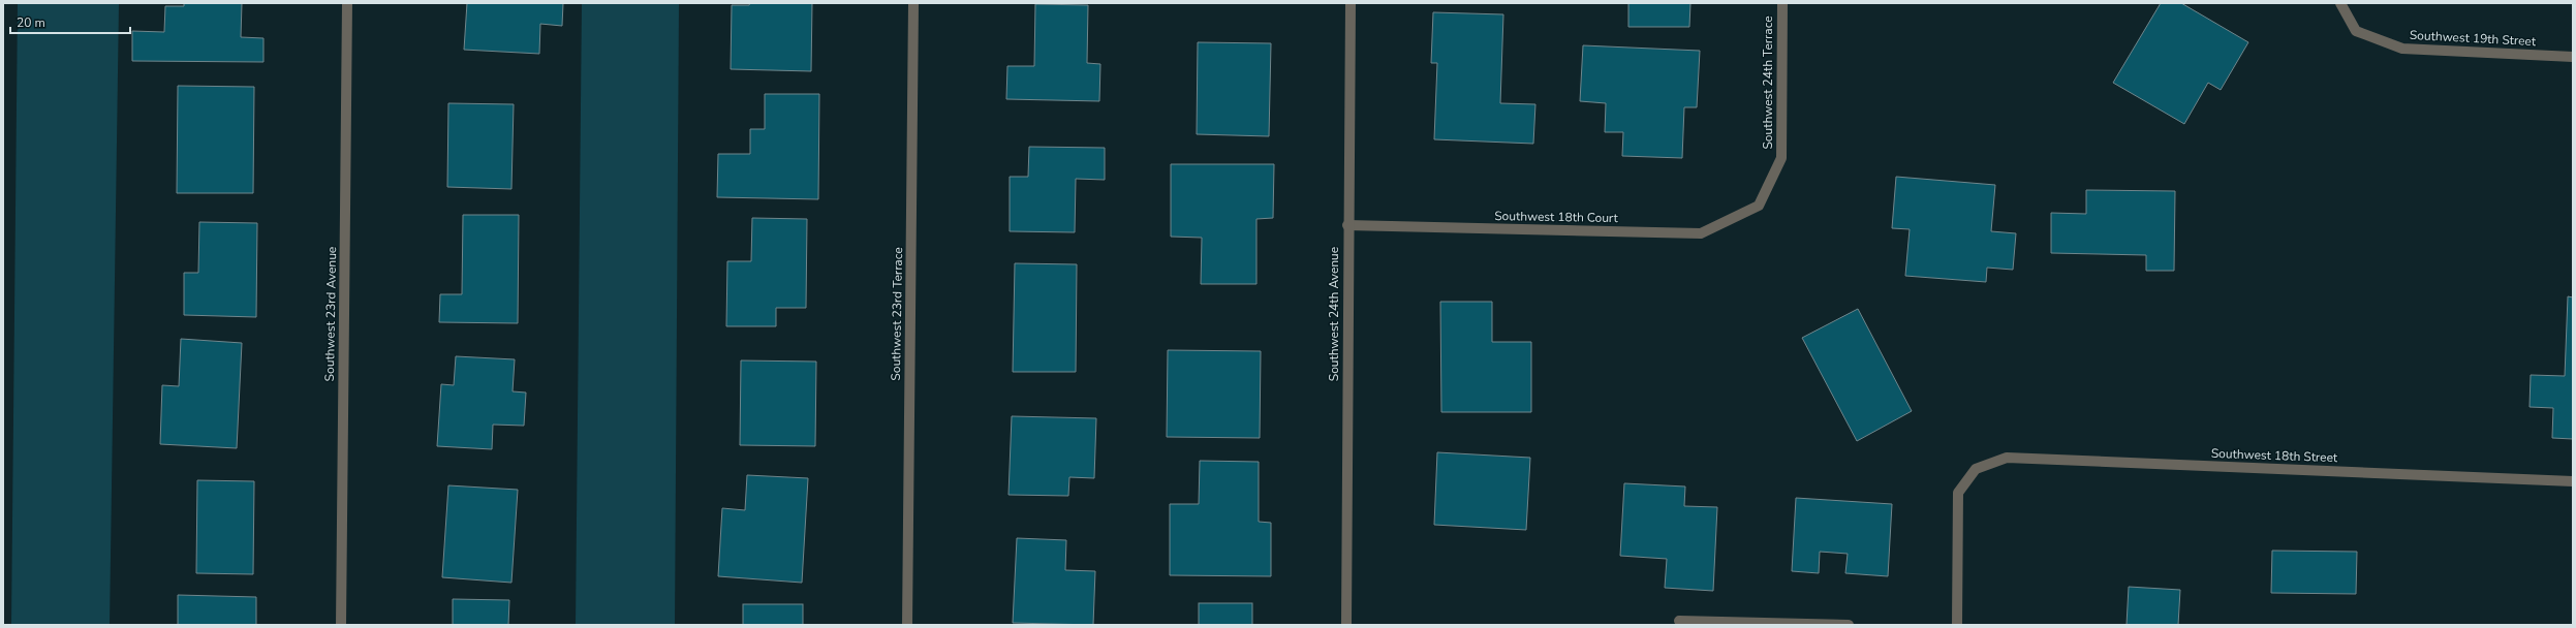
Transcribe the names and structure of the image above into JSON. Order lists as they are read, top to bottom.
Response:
{
  "streets": {
    "street": [
      "Southwest 19th Street",
      "Southwest 24th Terrace",
      "Southwest 18th Court",
      "Southwest 23rd Avenue",
      "Southwest 23rd Terrace",
      "Southwest 24th Avenue",
      "Southwest 18th Street"
    ]
  },
  "crossings": [
    ["Southwest 24th Terrace", "Southwest 18th Court"],
    ["Southwest 18th Court", "Southwest 24th Avenue"]
  ],
  "scale_bar": "20 m"
}
